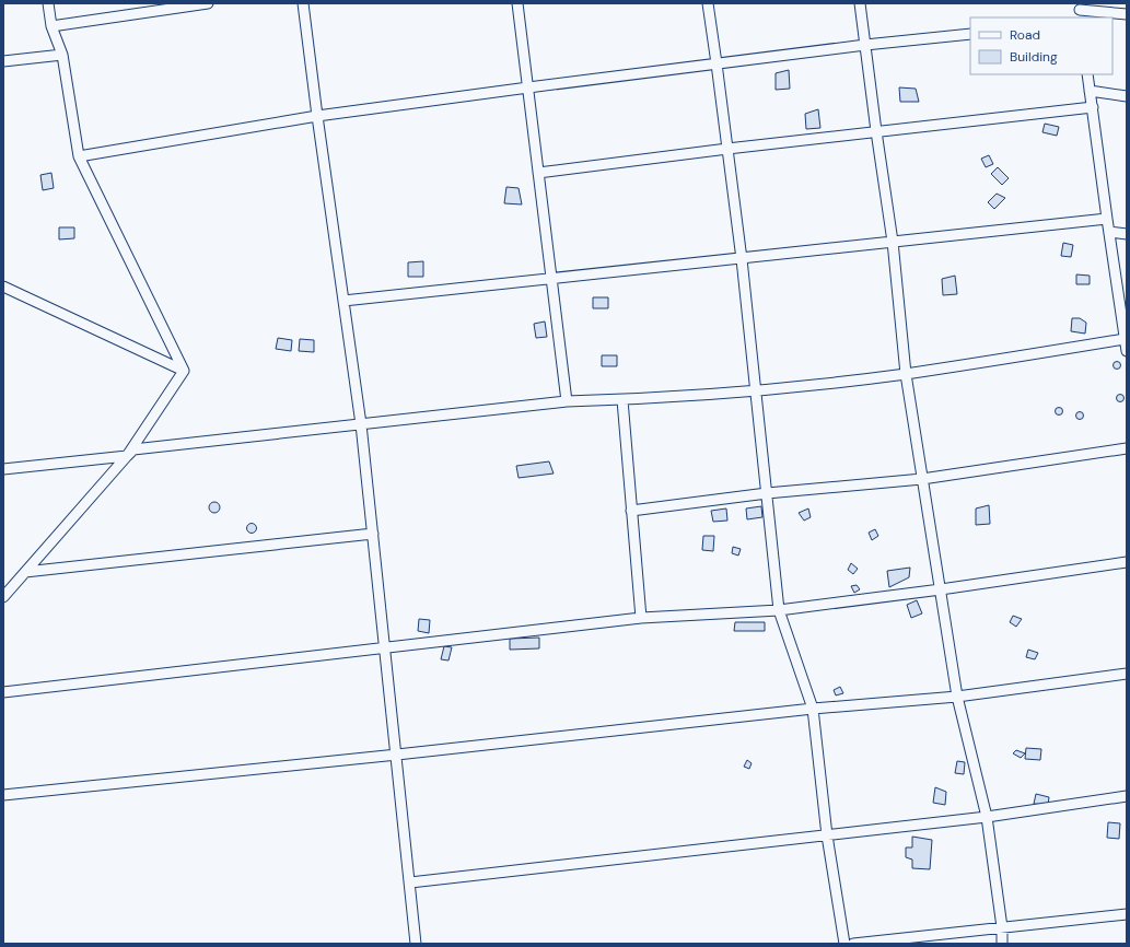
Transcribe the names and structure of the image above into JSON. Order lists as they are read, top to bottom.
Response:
{
  "legend": ["Road", "Building"]
}
